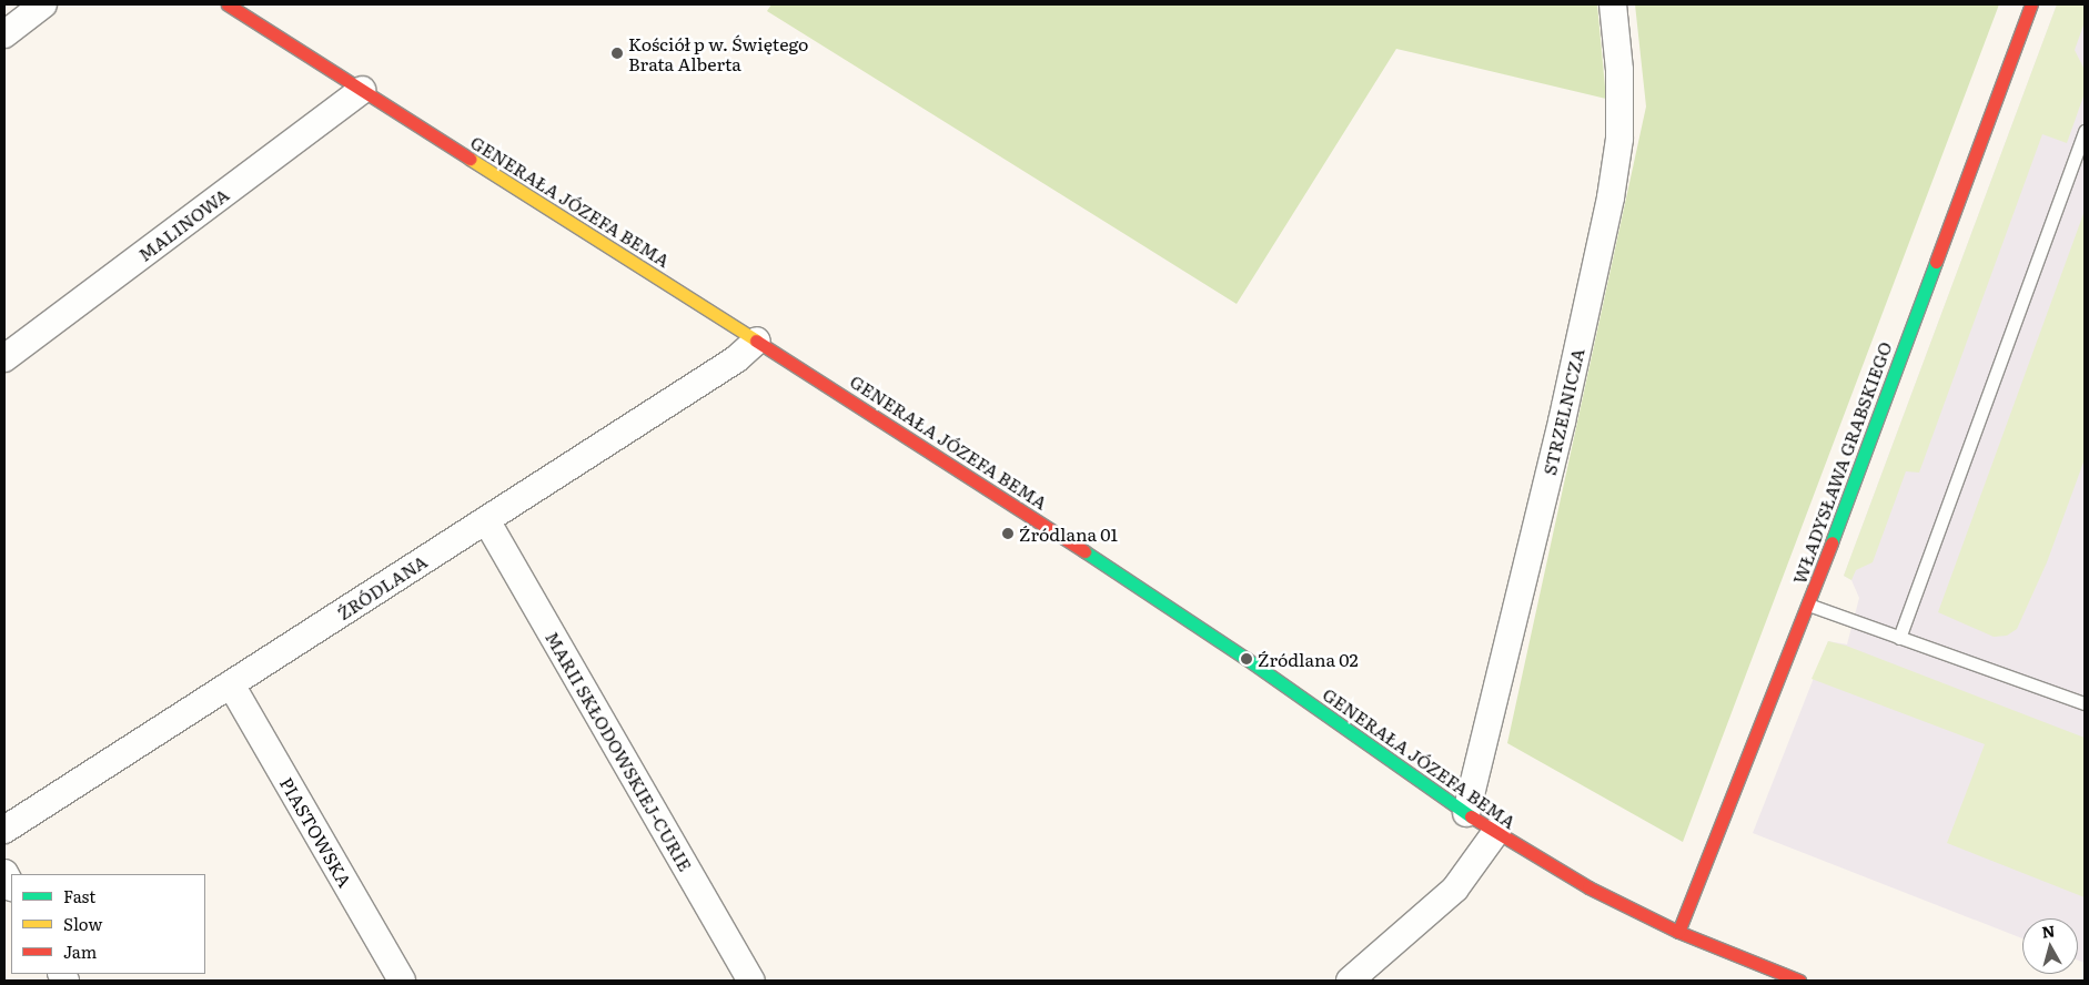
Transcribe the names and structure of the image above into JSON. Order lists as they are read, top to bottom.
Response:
{
  "streets": {
    "street": [
      "GENERAŁA JÓZEFA BEMA",
      "MALINOWA",
      "STRZELNICZA",
      "WŁADYSŁAWA GRABSKIEGO",
      "ŹRÓDLANA",
      "MARII SKŁODOWSKIEJ-CURIE",
      "PIASTOWSKA"
    ]
  },
  "crossings": [
    ["GENERAŁA JÓZEFA BEMA", "MALINOWA"],
    ["GENERAŁA JÓZEFA BEMA", "STRZELNICZA"],
    ["GENERAŁA JÓZEFA BEMA", "WŁADYSŁAWA GRABSKIEGO"],
    ["GENERAŁA JÓZEFA BEMA", "ŹRÓDLANA"],
    ["ŹRÓDLANA", "MARII SKŁODOWSKIEJ-CURIE"],
    ["ŹRÓDLANA", "PIASTOWSKA"]
  ],
  "places": ["Kościół p w. Świętego Brata Alberta", "Źródlana 01", "Źródlana 02"],
  "legend": ["Fast", "Slow", "Jam"],
  "north": "top"
}
